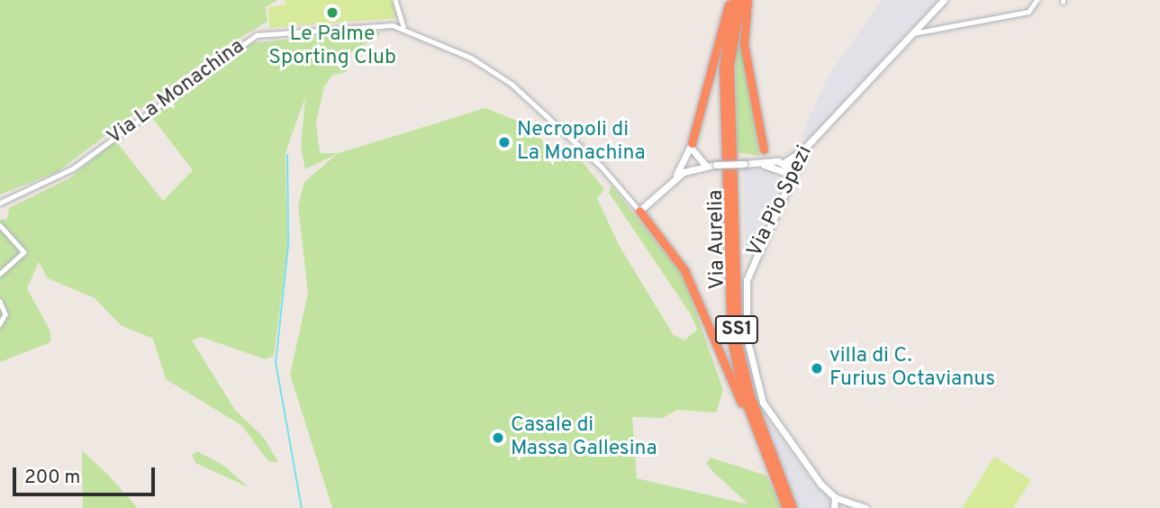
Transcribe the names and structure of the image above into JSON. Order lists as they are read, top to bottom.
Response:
{
  "streets": {
    "highway": ["Via Aurelia", "SS1"],
    "street": ["Via La Monachina", "Via Pio Spezi"]
  },
  "places": [
    "Le Palme Sporting Club",
    "Necropoli di La Monachina",
    "villa di C. Furius Octavianus",
    "Casale di Massa Gallesina"
  ],
  "scale_bar": "200 m"
}
